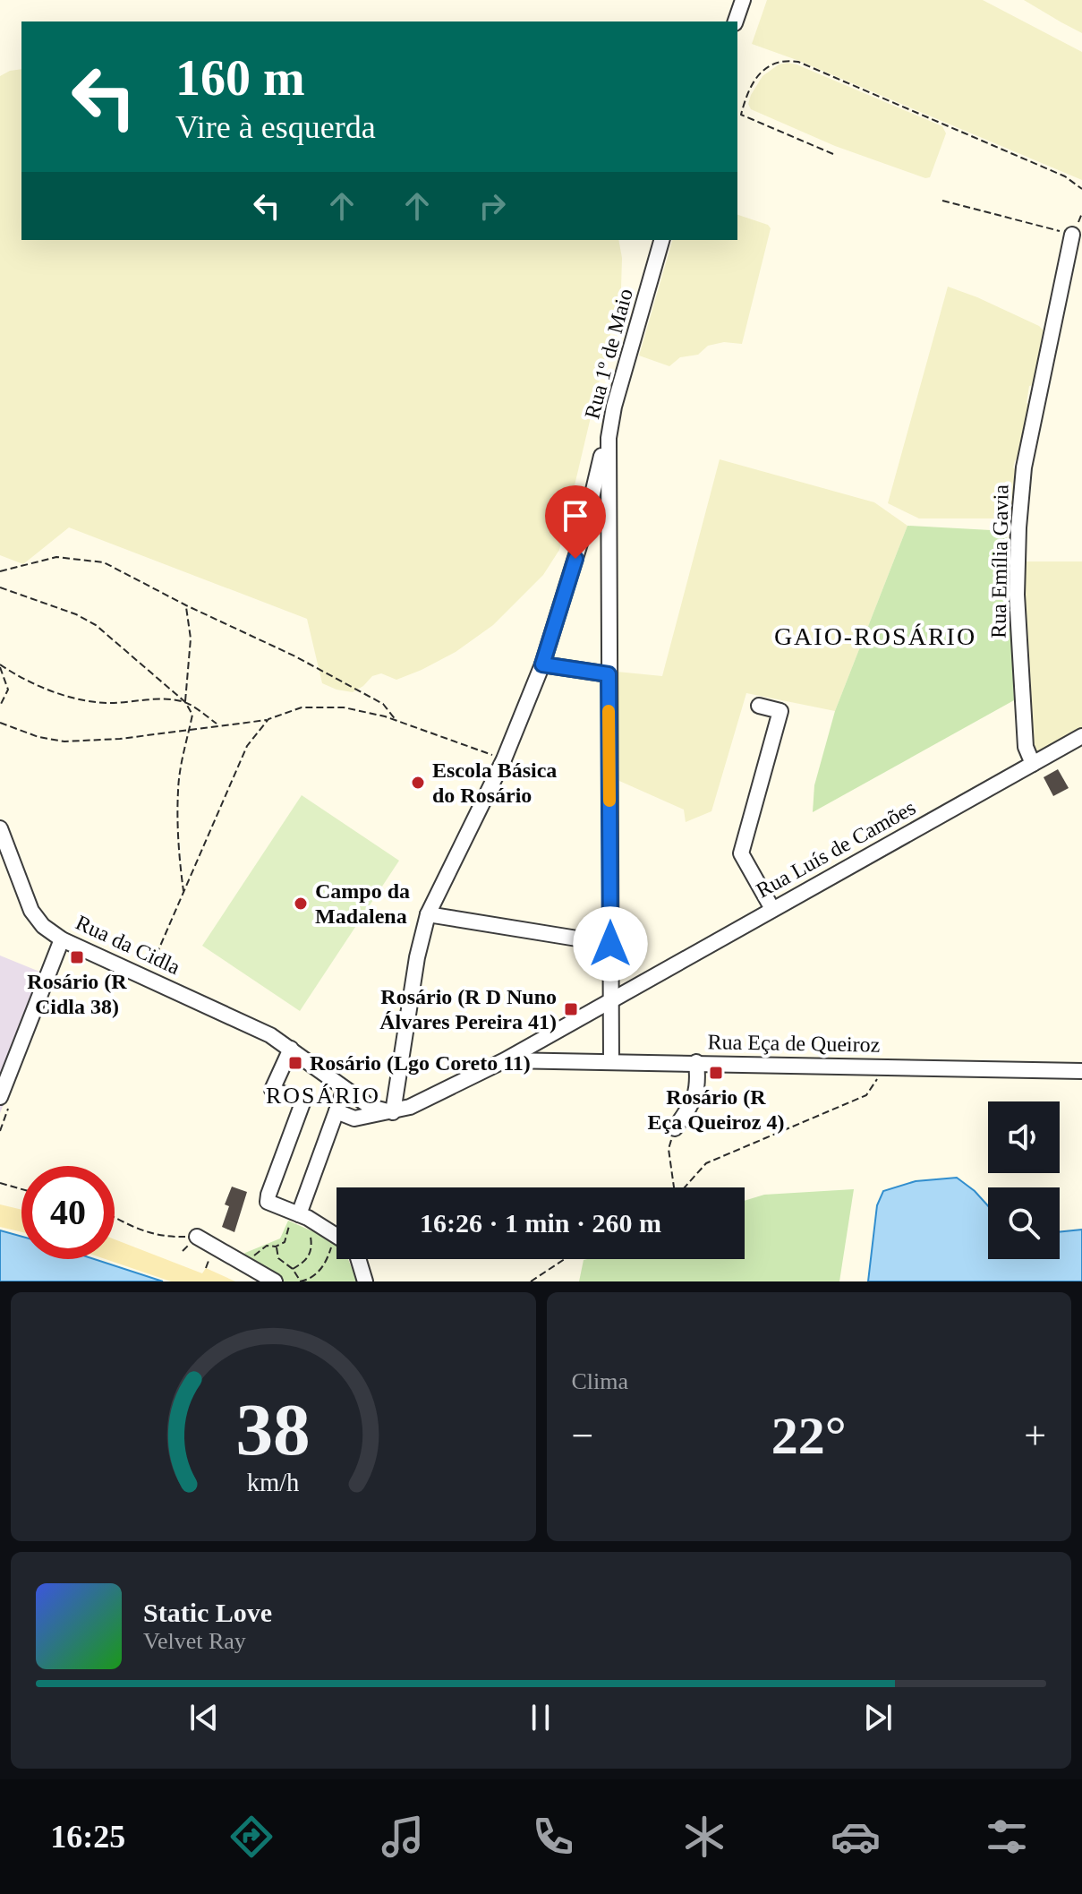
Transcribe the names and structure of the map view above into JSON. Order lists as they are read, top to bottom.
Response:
{
  "streets": {
    "street": [
      "Rua 1º de Maio",
      "Rua Emília Gavia",
      "Rua Luís de Camões",
      "Rua da Cidla",
      "Rua Eça de Queiroz"
    ]
  },
  "crossings": [
    ["Rua 1º de Maio", "Rua Luís de Camões"],
    ["Rua 1º de Maio", "Rua Eça de Queiroz"],
    ["Rua Emília Gavia", "Rua Luís de Camões"],
    ["Rua Luís de Camões", "Rua da Cidla"],
    ["Rua Luís de Camões", "Rua Eça de Queiroz"]
  ],
  "districts": ["GAIO-ROSÁRIO", "ROSÁRIO"],
  "places": {
    "other": ["Escola Básica do Rosário", "Campo da Madalena"],
    "transit": [
      "Rosário (R Cidla 38)",
      "Rosário (R D Nuno Álvares Pereira 41)",
      "Rosário (Lgo Coreto 11)",
      "Rosário (R Eça Queiroz 4)"
    ]
  },
  "page": {
    "turn": ["160 m", "Vire à esquerda"],
    "limit": "40",
    "trip": "16:26 · 1 min · 260 m",
    "tile": "Clima",
    "heat": ["−", "22°", "+"],
    "song": ["Static Love", "Velvet Ray"],
    "tabs": "16:25",
    "gauge": ["38", "km/h"]
  }
}
